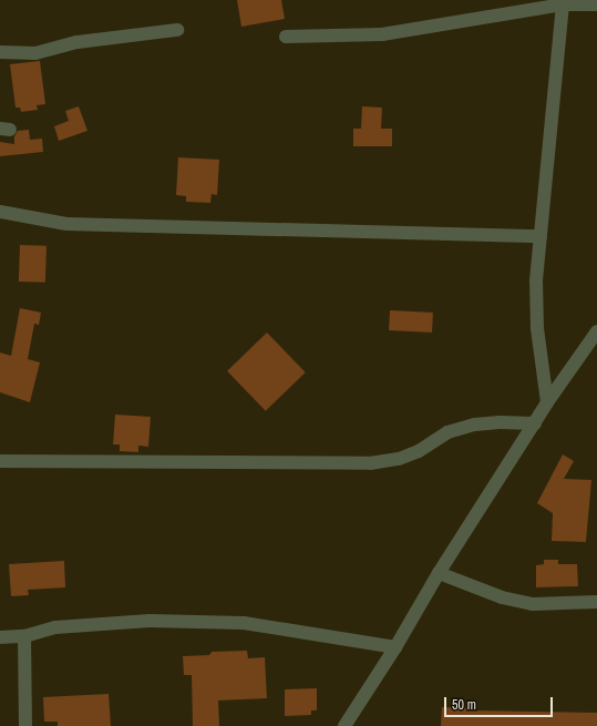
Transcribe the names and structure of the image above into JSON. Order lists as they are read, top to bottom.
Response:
{
  "scale_bar": "50 m"
}
